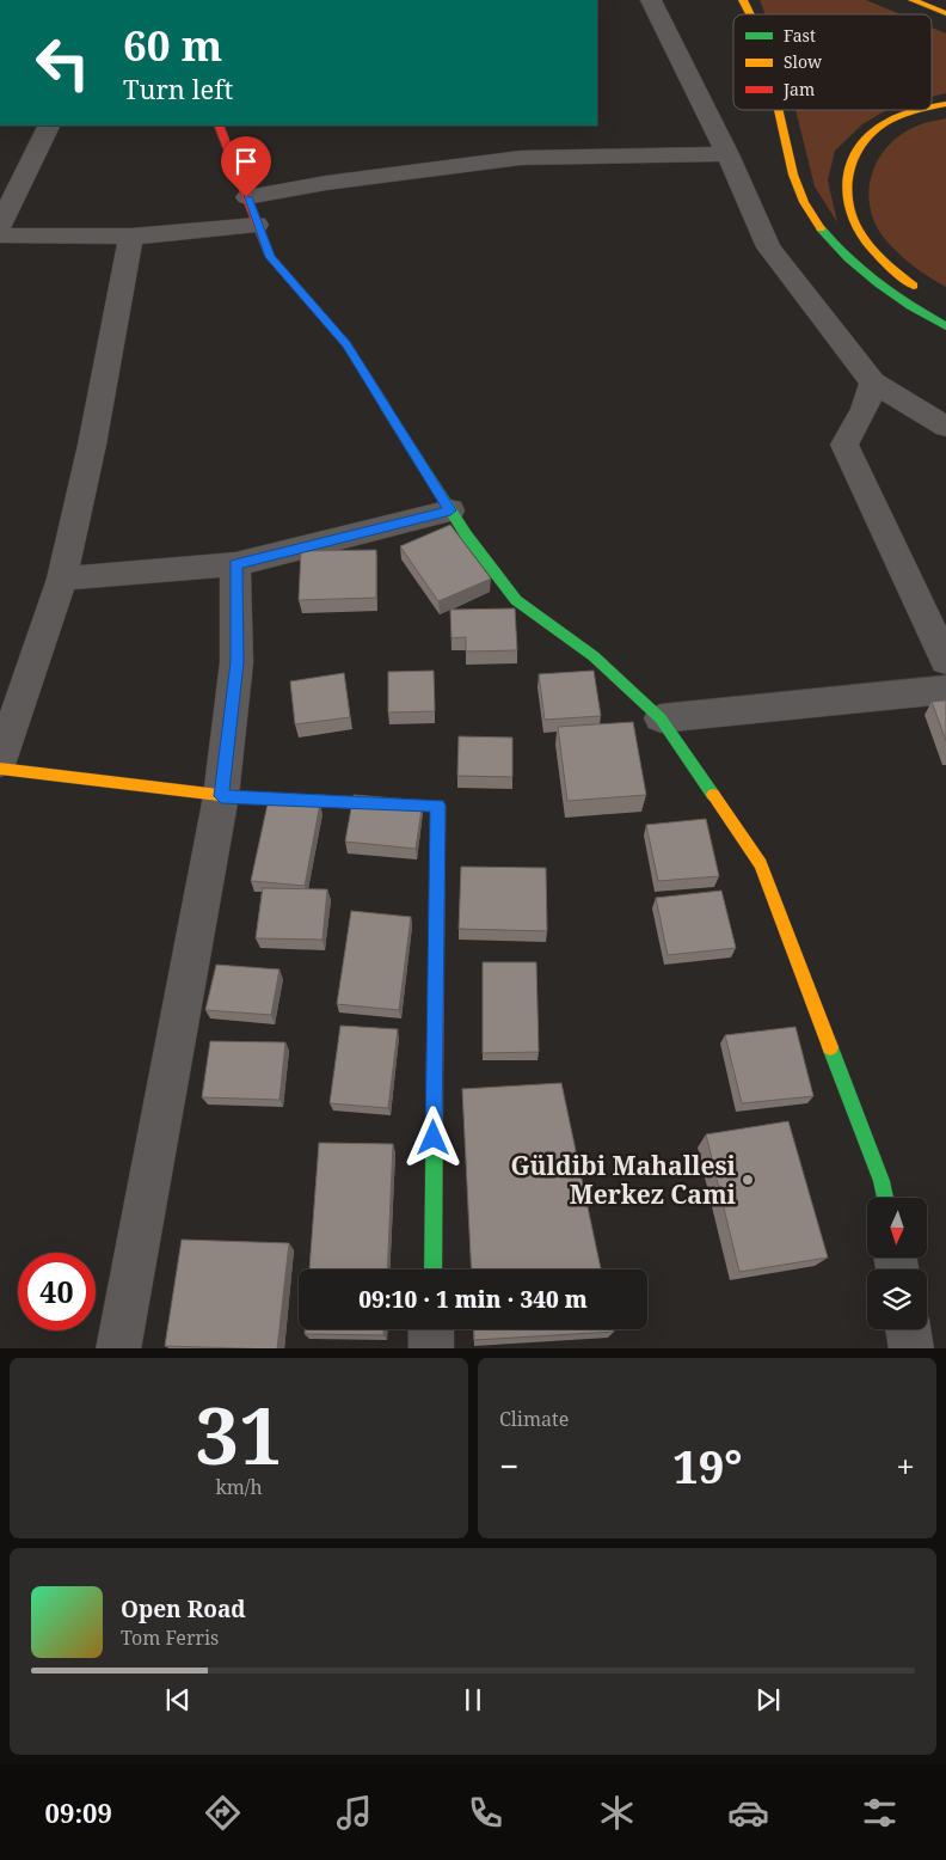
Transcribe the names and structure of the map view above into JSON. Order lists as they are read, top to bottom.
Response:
{
  "places": ["Güldibi Mahallesi Merkez Cami"],
  "legend": ["Fast", "Slow", "Jam"],
  "north": "bottom",
  "page": {
    "turn": ["60 m", "Turn left"],
    "limit": "40",
    "trip": "09:10 · 1 min · 340 m",
    "tile": [
      ["31", "km/h"],
      "Climate"
    ],
    "heat": ["−", "19°", "+"],
    "song": ["Open Road", "Tom Ferris"],
    "tabs": "09:09"
  }
}
